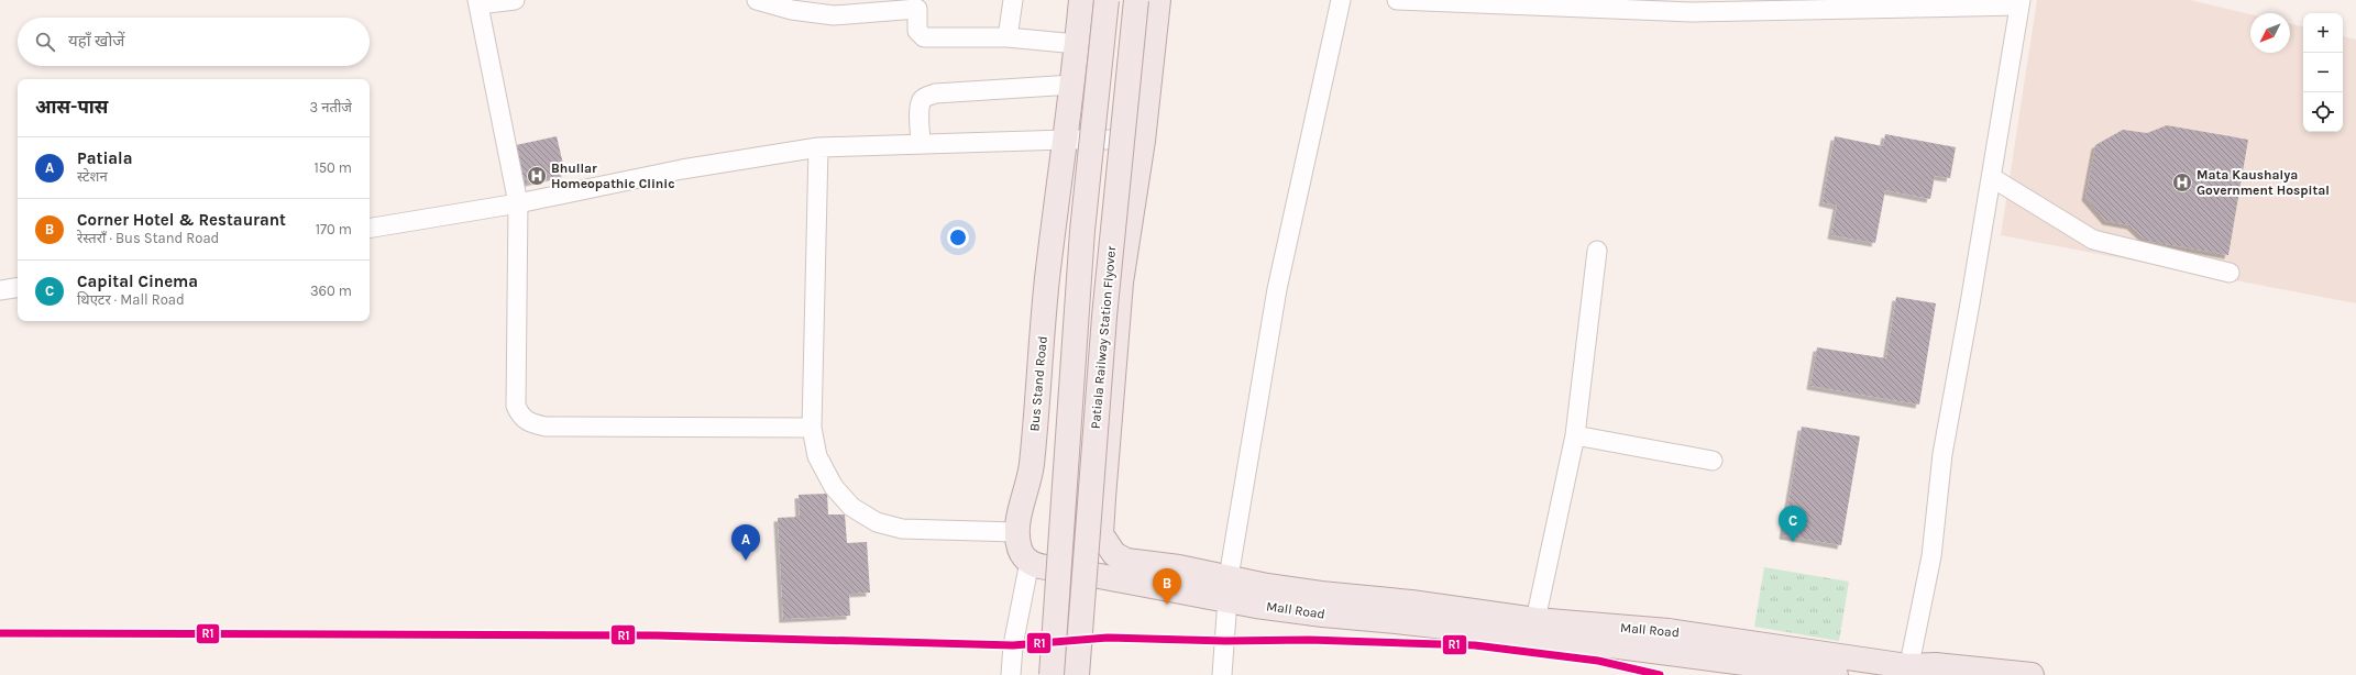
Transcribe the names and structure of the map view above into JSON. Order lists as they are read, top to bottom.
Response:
{
  "streets": {
    "main road": ["Patiala Railway Station Flyover", "Bus Stand Road", "Mall Road"]
  },
  "places": {
    "hospital": ["Bhullar Homeopathic Clinic", "Mata Kaushalya Government Hospital"]
  },
  "lines": ["transit line R1"],
  "north": "bottom left",
  "page": {
    "map_buttons": ["+", "−"],
    "search": "यहाँ खोजें",
    "heading": ["आस-पास", "3 नतीजे"],
    "list": [
      {
        "mark": "A",
        "name": "Patiala",
        "note": "स्टेशन",
        "value": "150 m"
      },
      {
        "mark": "B",
        "name": "Corner Hotel & Restaurant",
        "note": "रेस्तराँ · Bus Stand Road",
        "value": "170 m"
      },
      {
        "mark": "C",
        "name": "Capital Cinema",
        "note": "थिएटर · Mall Road",
        "value": "360 m"
      }
    ],
    "pins": ["C", "A", "B"]
  }
}
